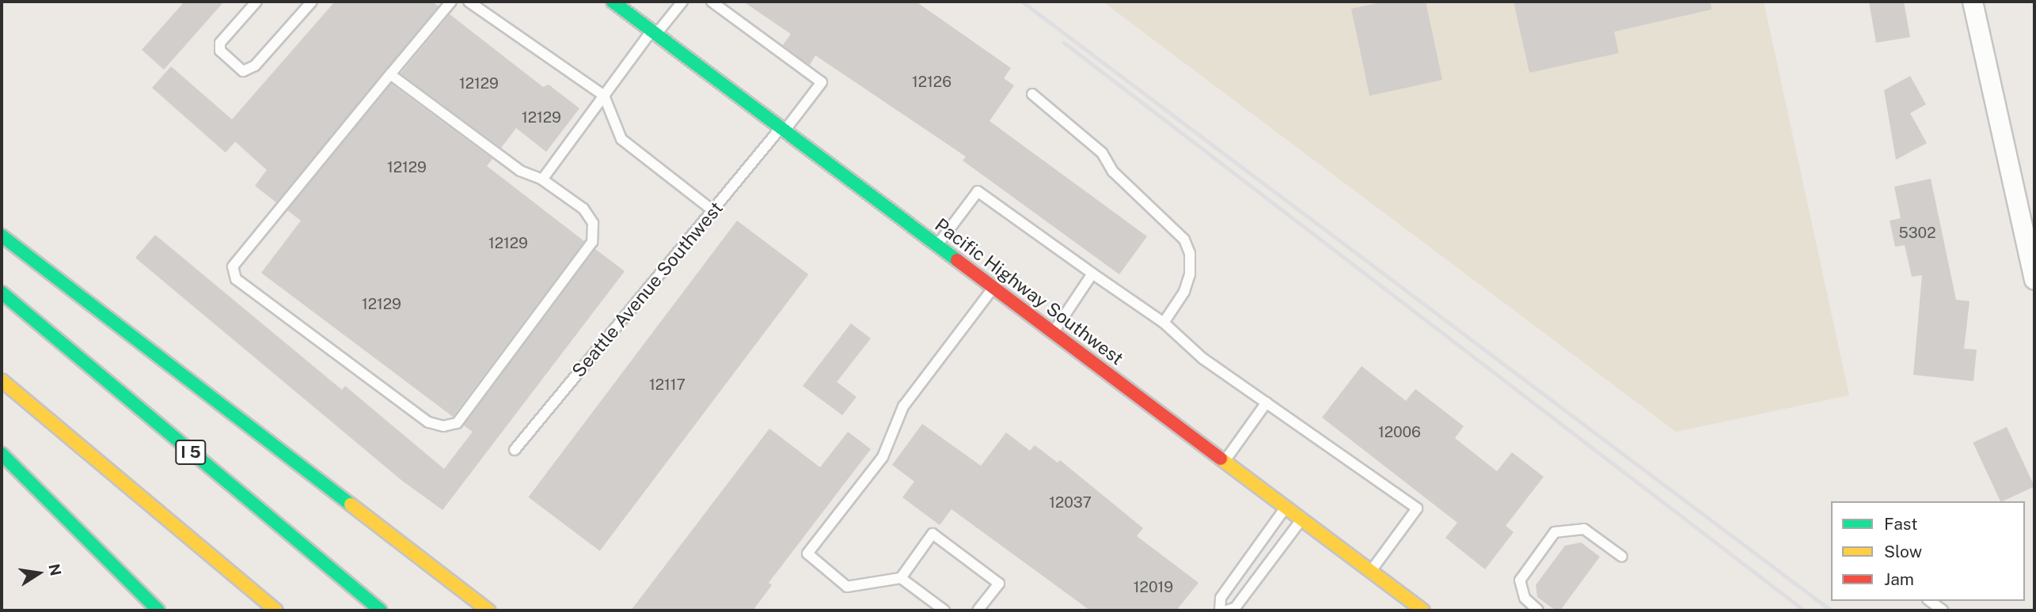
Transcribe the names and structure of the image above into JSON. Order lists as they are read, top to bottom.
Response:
{
  "streets": {
    "main road": ["Pacific Highway Southwest", "I 5"],
    "lane": ["Seattle Avenue Southwest"]
  },
  "crossings": [
    ["Seattle Avenue Southwest", "Pacific Highway Southwest"]
  ],
  "house_numbers": [
    "12126",
    "12129",
    "12129",
    "12129",
    "5302",
    "12129",
    "12129",
    "12117",
    "12006",
    "12037",
    "12019"
  ],
  "legend": ["Fast", "Slow", "Jam"],
  "north": "right"
}
